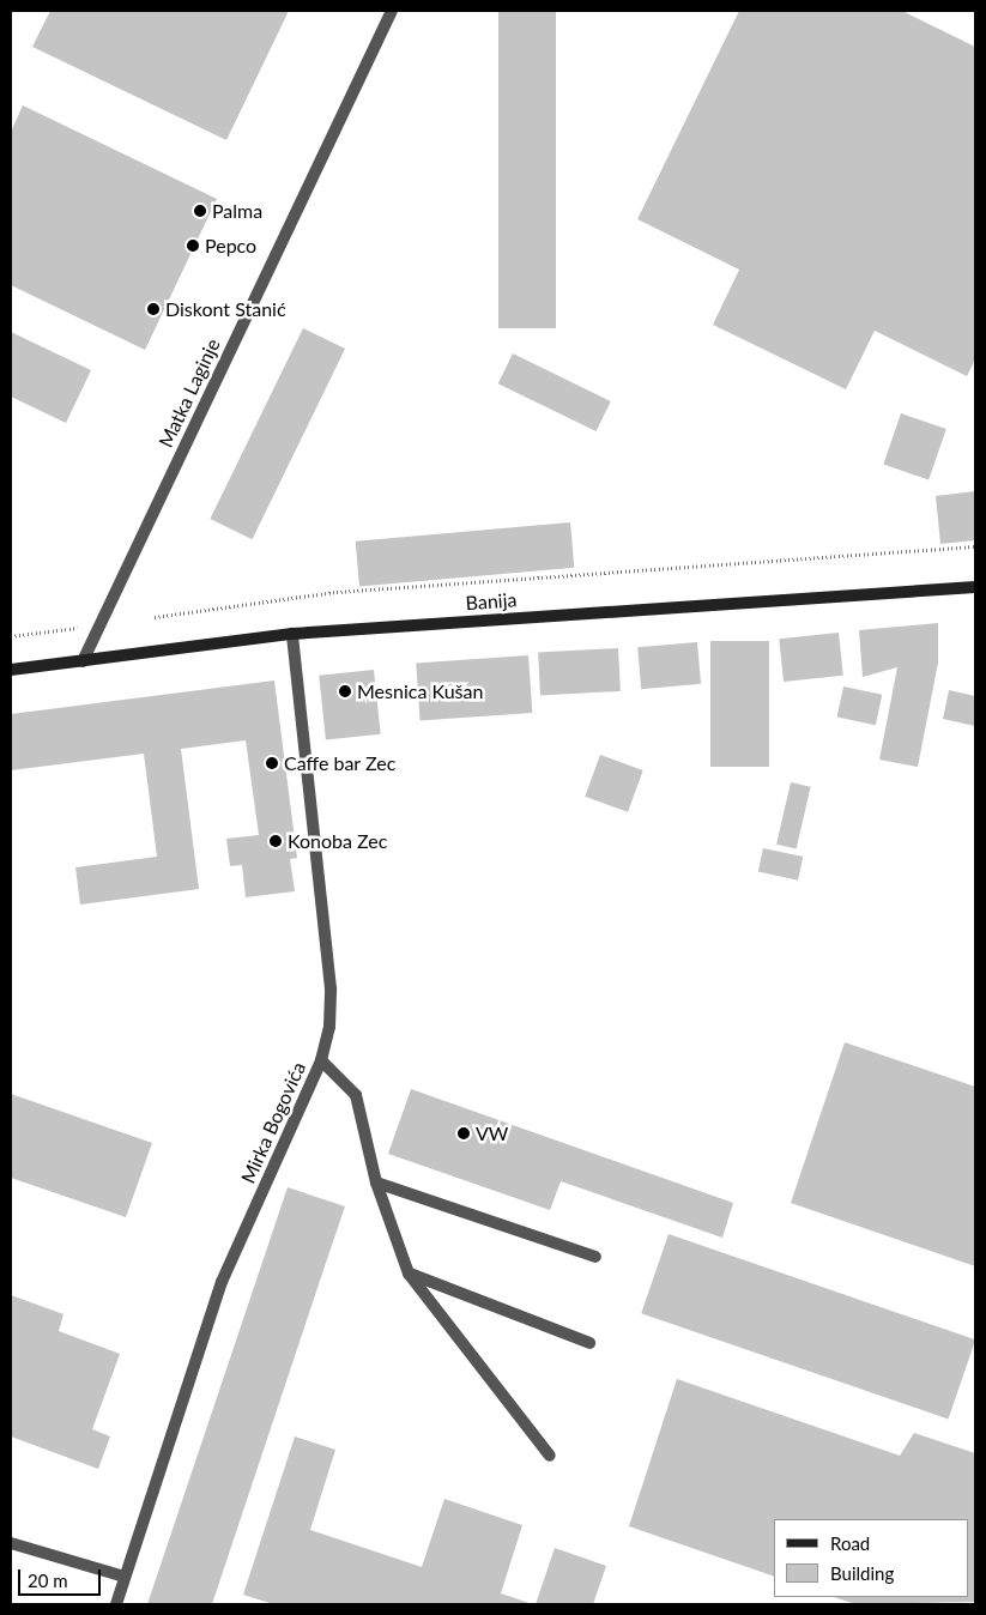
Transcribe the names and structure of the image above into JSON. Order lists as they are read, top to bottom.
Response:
{
  "streets": {
    "main road": ["Banija"],
    "street": ["Matka Laginje", "Mirka Bogovića"]
  },
  "crossings": [
    ["Matka Laginje", "Banija"],
    ["Banija", "Mirka Bogovića"]
  ],
  "places": [
    "Palma",
    "Pepco",
    "Diskont Stanić",
    "Mesnica Kušan",
    "Caffe bar Zec",
    "Konoba Zec",
    "VW"
  ],
  "legend": ["Road", "Building"],
  "scale_bar": "20 m"
}
